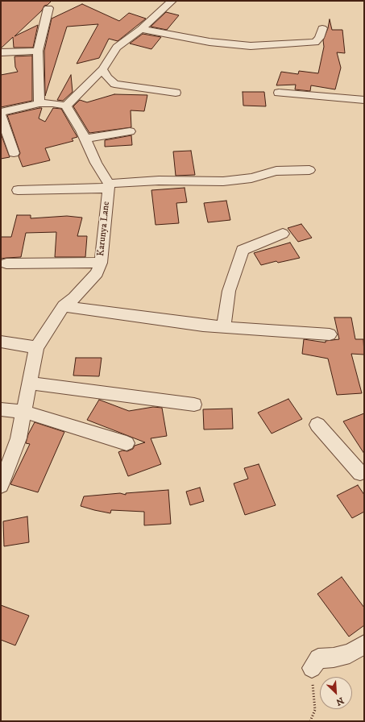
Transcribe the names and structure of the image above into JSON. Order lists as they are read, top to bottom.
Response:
{
  "streets": {
    "street": ["Karunya Lane"]
  },
  "north": "bottom right"
}
